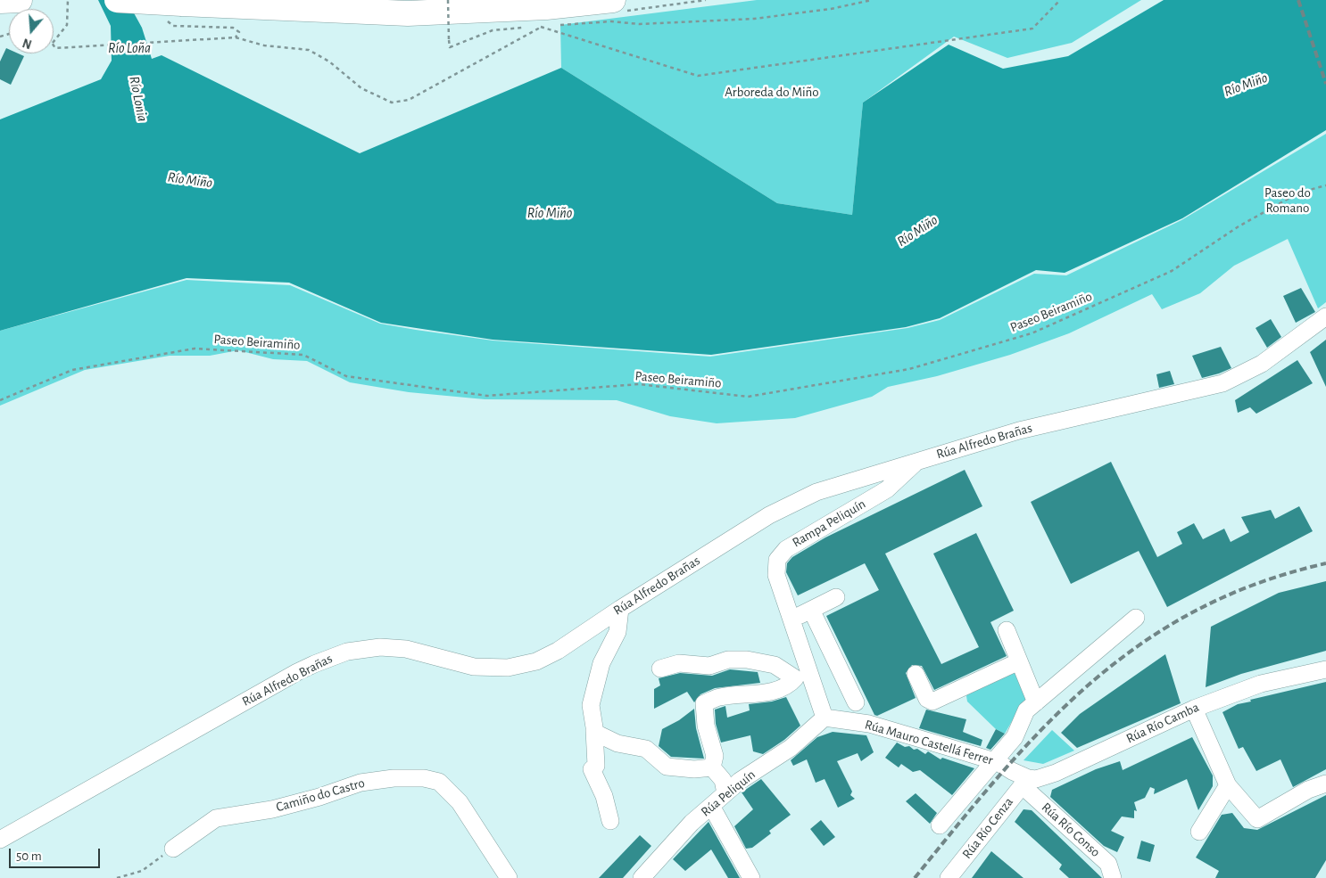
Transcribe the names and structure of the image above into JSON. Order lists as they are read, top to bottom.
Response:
{
  "streets": {
    "street": [
      "Rúa Alfredo Brañas",
      "Rampa Peliquín",
      "Rúa Río Camba",
      "Rúa Mauro Castellá Ferrer",
      "Rúa Peliquín",
      "Camiño do Castro",
      "Rúa Río Cenza",
      "Rúa Río Conso"
    ],
    "path": ["Paseo Beiramiño"]
  },
  "crossings": [
    ["Rúa Alfredo Brañas", "Rampa Peliquín"],
    ["Rampa Peliquín", "Rúa Mauro Castellá Ferrer"],
    ["Rampa Peliquín", "Rúa Peliquín"],
    ["Rúa Río Camba", "Rúa Río Cenza"],
    ["Rúa Río Camba", "Rúa Río Conso"],
    ["Rúa Mauro Castellá Ferrer", "Rúa Peliquín"],
    ["Rúa Río Cenza", "Rúa Río Conso"]
  ],
  "water": ["Río Loña", "Río Miño", "Río Lonia"],
  "parks": ["Arboreda do Miño", "Paseo do Romano"],
  "scale_bar": "50 m",
  "north": "bottom"
}
